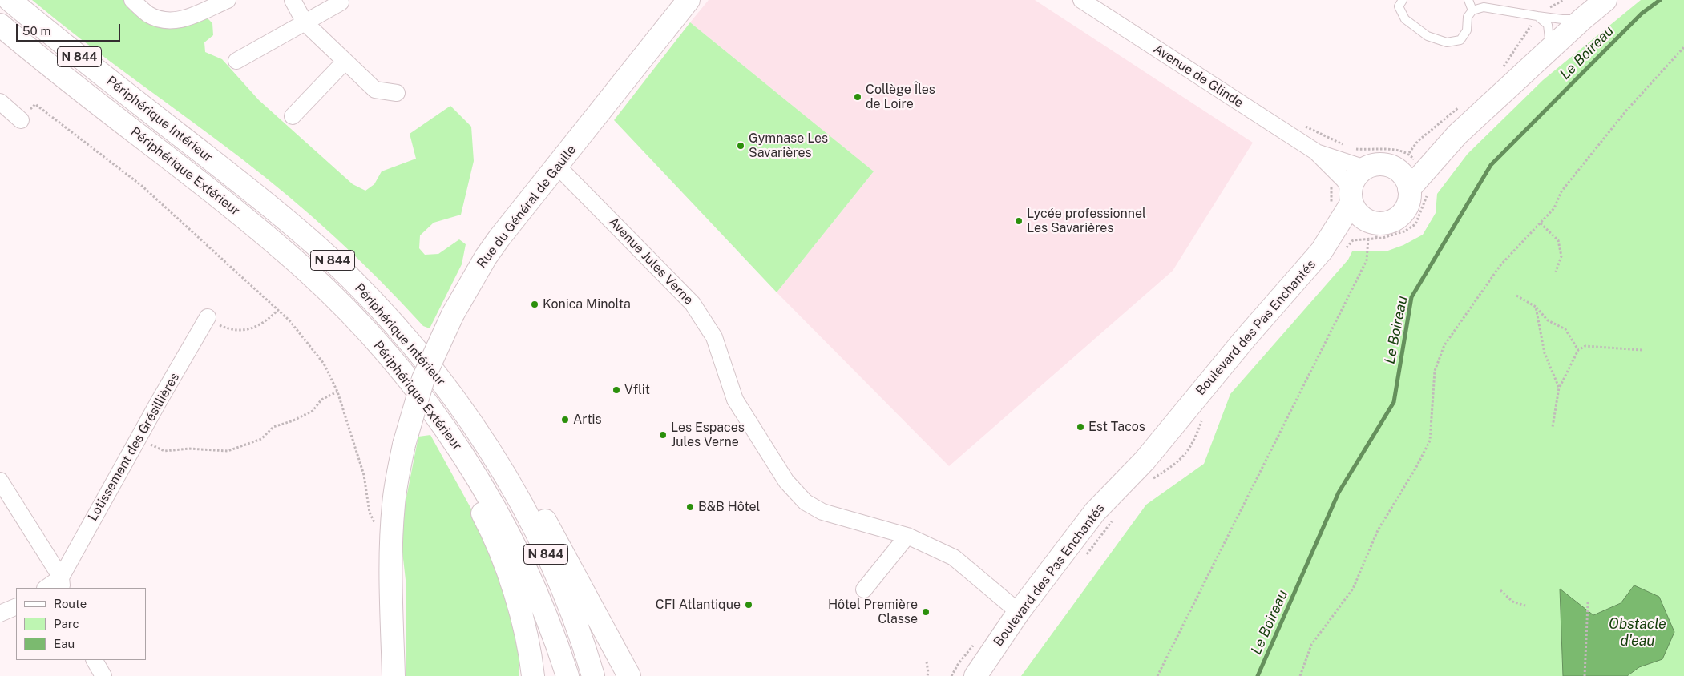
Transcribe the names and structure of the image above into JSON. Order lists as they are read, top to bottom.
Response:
{
  "streets": {
    "main road": [
      "N 844",
      "Périphérique Intérieur",
      "Périphérique Extérieur",
      "Rue du Général de Gaulle",
      "Boulevard des Pas Enchantés"
    ],
    "street": ["Avenue de Glinde", "Avenue Jules Verne", "Lotissement des Grésillières"]
  },
  "crossings": [
    ["Avenue de Glinde", "Boulevard des Pas Enchantés"],
    ["Rue du Général de Gaulle", "Avenue Jules Verne"],
    ["Avenue Jules Verne", "Boulevard des Pas Enchantés"]
  ],
  "water": ["Le Boireau", "Obstacle d'eau"],
  "places": [
    "Collège Îles de Loire",
    "Gymnase Les Savarières",
    "Lycée professionnel Les Savarières",
    "Konica Minolta",
    "Vflit",
    "Artis",
    "Est Tacos",
    "Les Espaces Jules Verne",
    "B&B Hôtel",
    "CFI Atlantique",
    "Hôtel Première Classe"
  ],
  "legend": ["Route", "Parc", "Eau"],
  "scale_bar": "50 m"
}
